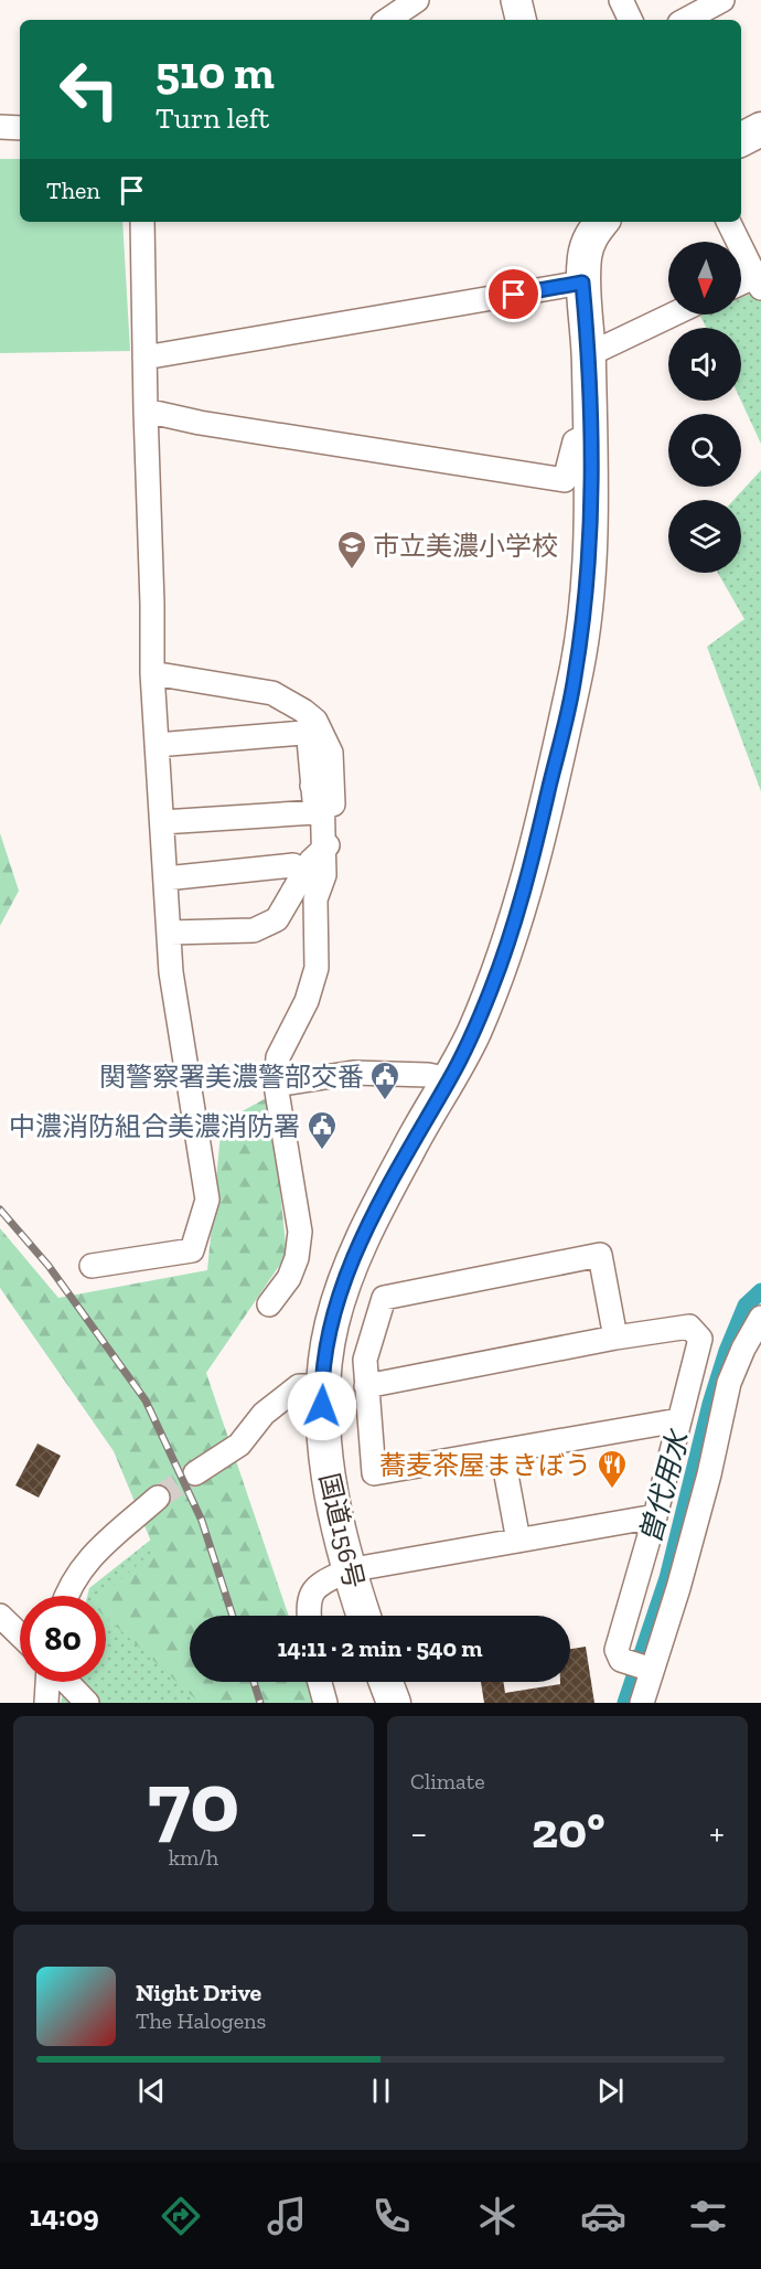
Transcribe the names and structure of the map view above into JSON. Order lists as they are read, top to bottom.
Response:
{
  "streets": {
    "highway": ["国道156号"]
  },
  "water": ["曽代用水"],
  "places": {
    "school or university": ["市立美濃小学校"],
    "public building": ["関警察署美濃警部交番", "中濃消防組合美濃消防署"],
    "restaurant": ["蕎麦茶屋まきぼう"]
  },
  "north": "bottom",
  "page": {
    "turn": ["510 m", "Turn left"],
    "then": "Then",
    "limit": "80",
    "trip": "14:11 · 2 min · 540 m",
    "tile": [
      ["70", "km/h"],
      "Climate"
    ],
    "heat": ["−", "20°", "+"],
    "song": ["Night Drive", "The Halogens"],
    "tabs": "14:09"
  }
}
